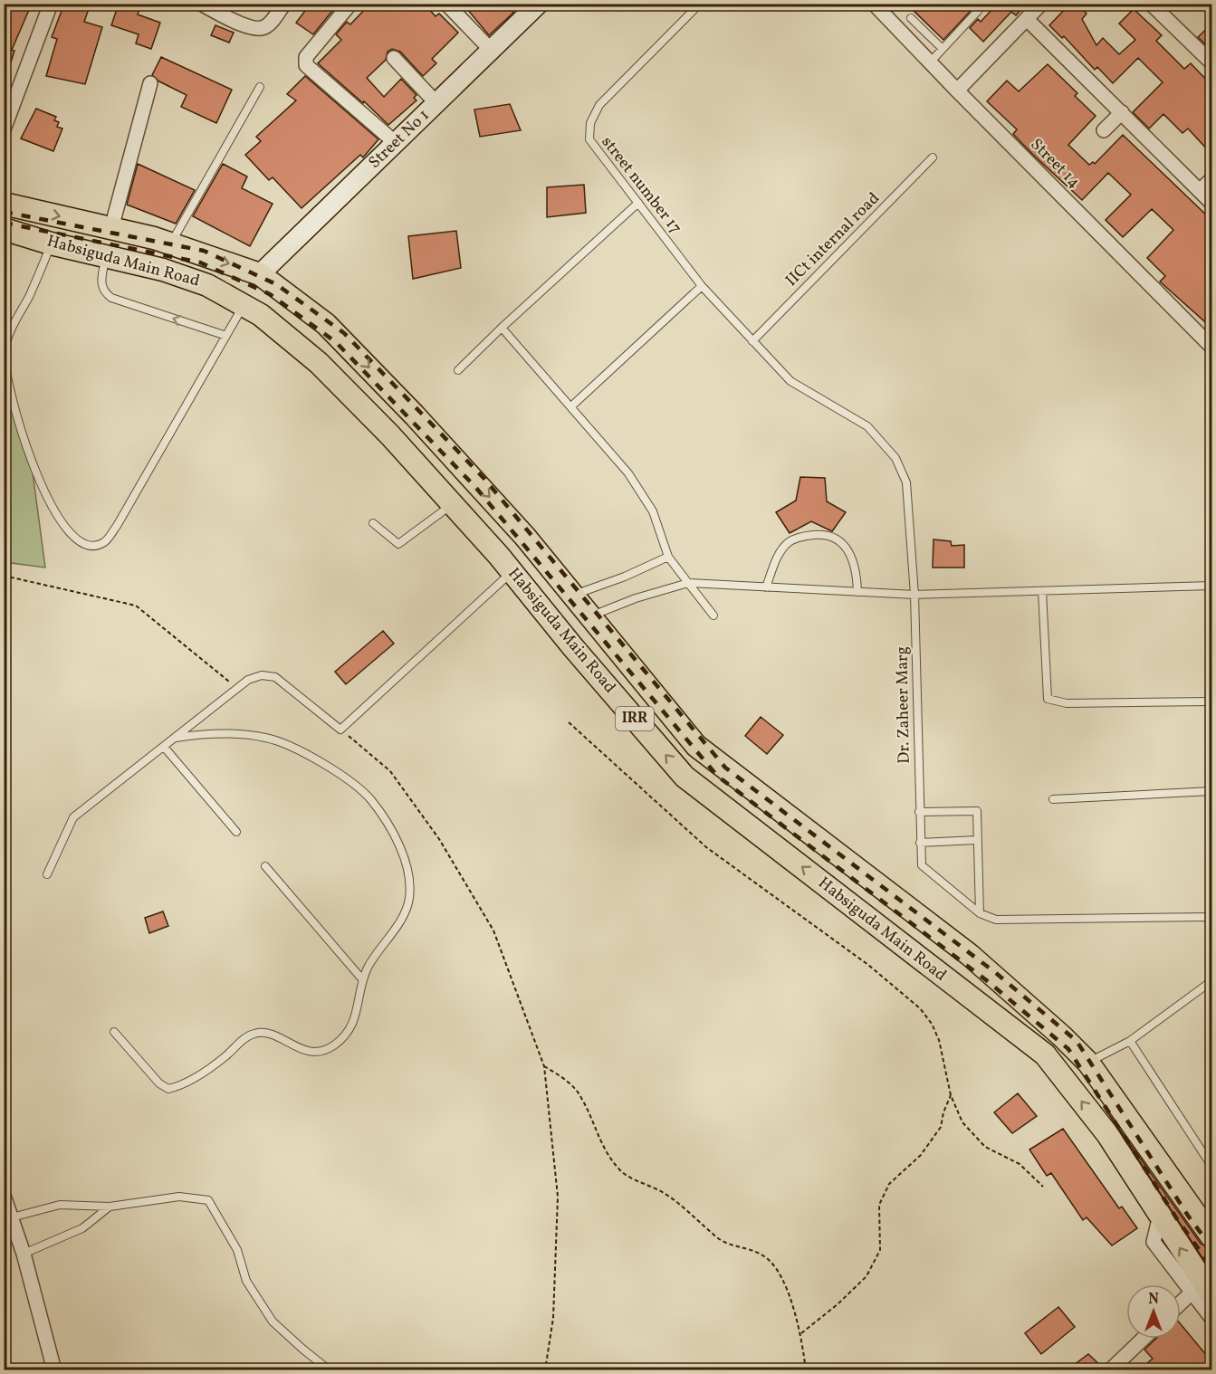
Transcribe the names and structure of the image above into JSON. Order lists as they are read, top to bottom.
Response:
{
  "streets": {
    "main road": ["Habsiguda Main Road", "IRR"],
    "street": ["Street No 1", "Street 14"],
    "lane": ["street number 17", "IICt internal road", "Dr. Zaheer Marg"]
  },
  "crossings": [
    ["Street No 1", "Habsiguda Main Road"]
  ],
  "north": "top"
}
